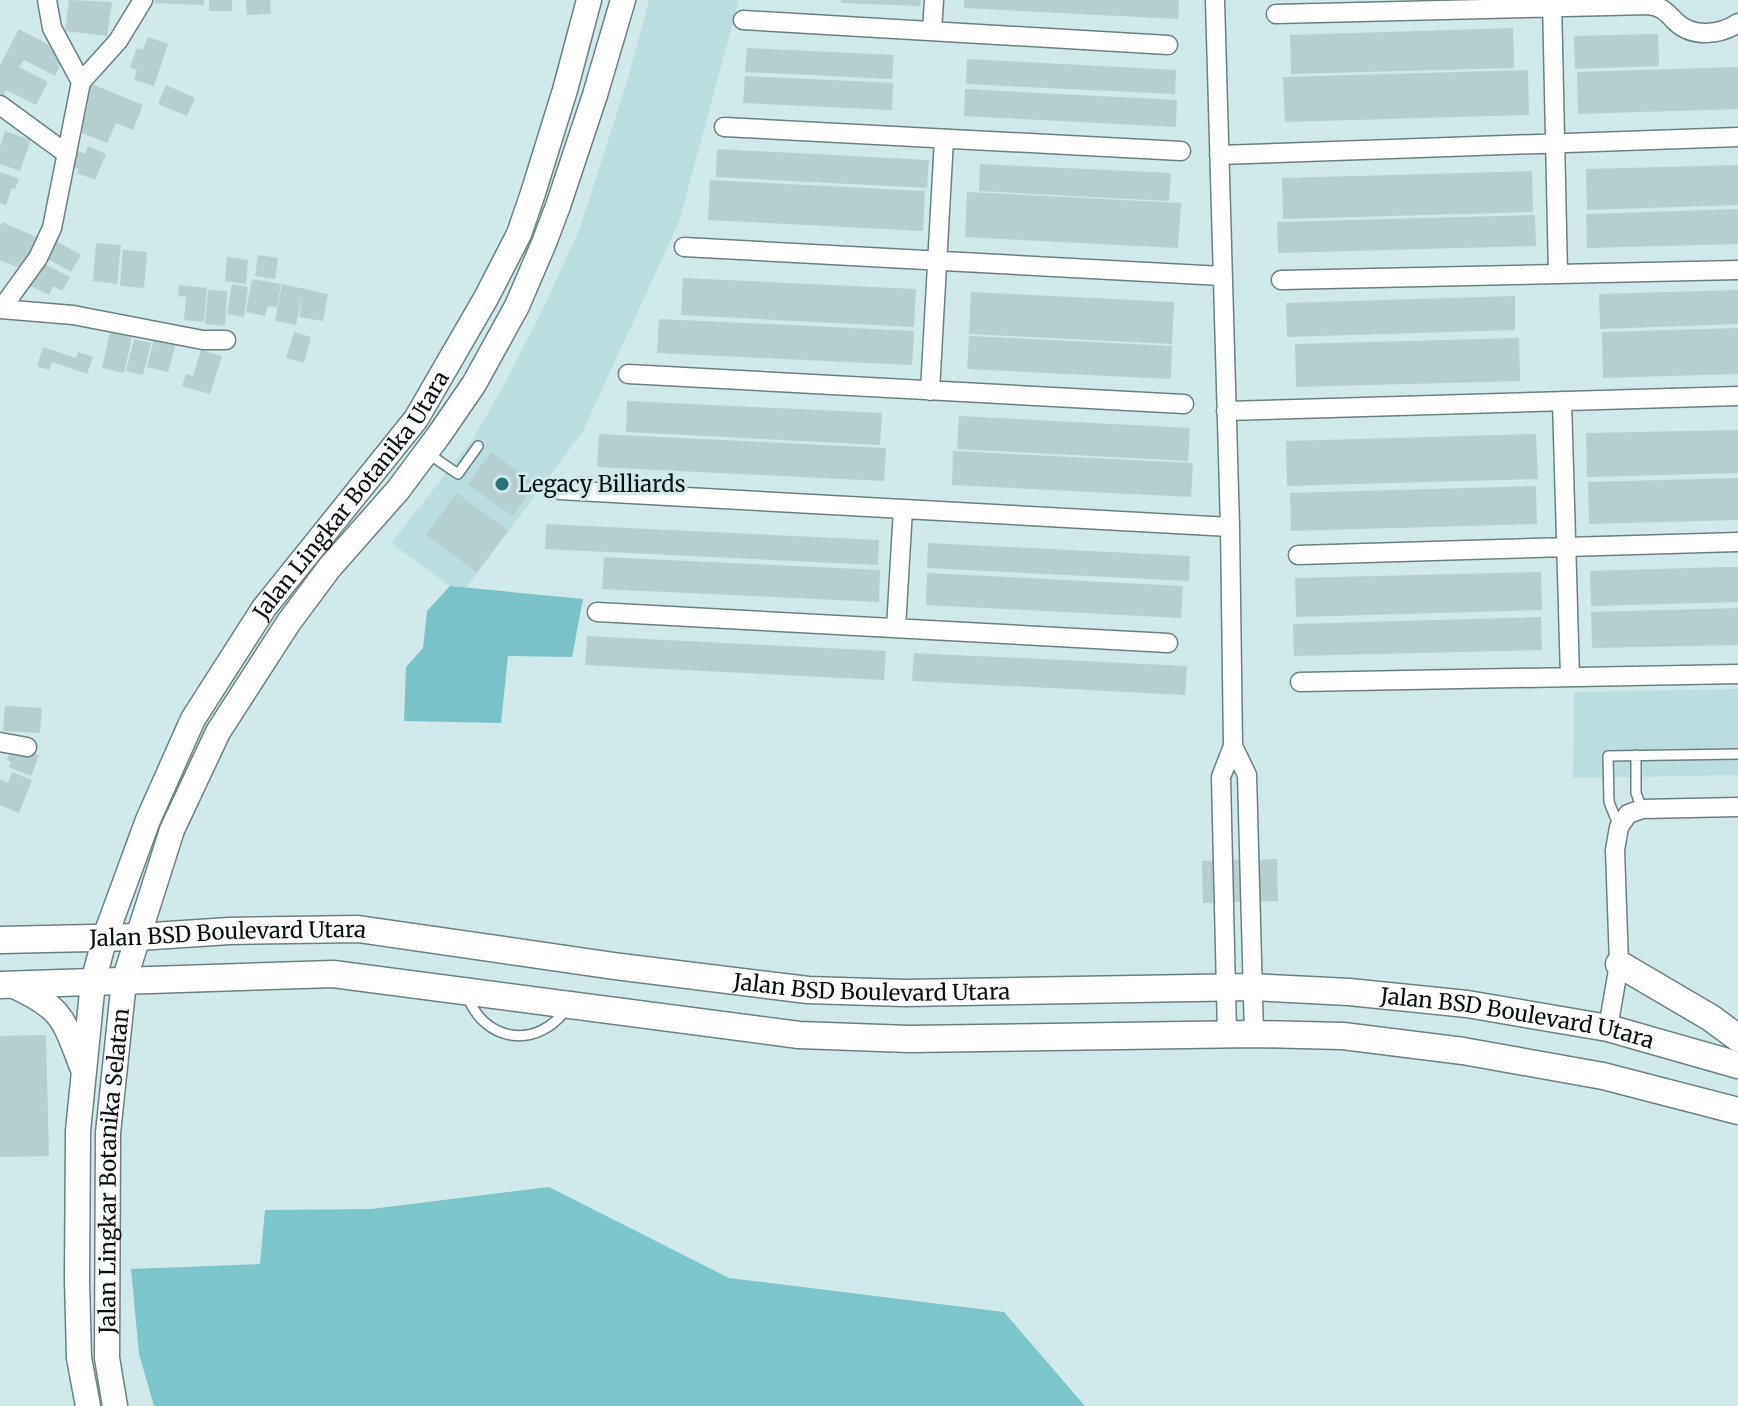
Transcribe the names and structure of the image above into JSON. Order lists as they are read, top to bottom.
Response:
{
  "streets": {
    "main road": ["Jalan BSD Boulevard Utara"],
    "street": ["Jalan Lingkar Botanika Utara", "Jalan Lingkar Botanika Selatan"]
  },
  "crossings": [
    ["Jalan Lingkar Botanika Utara", "Jalan BSD Boulevard Utara"],
    ["Jalan Lingkar Botanika Utara", "Jalan Lingkar Botanika Selatan"],
    ["Jalan BSD Boulevard Utara", "Jalan Lingkar Botanika Selatan"]
  ],
  "places": ["Legacy Billiards"]
}
